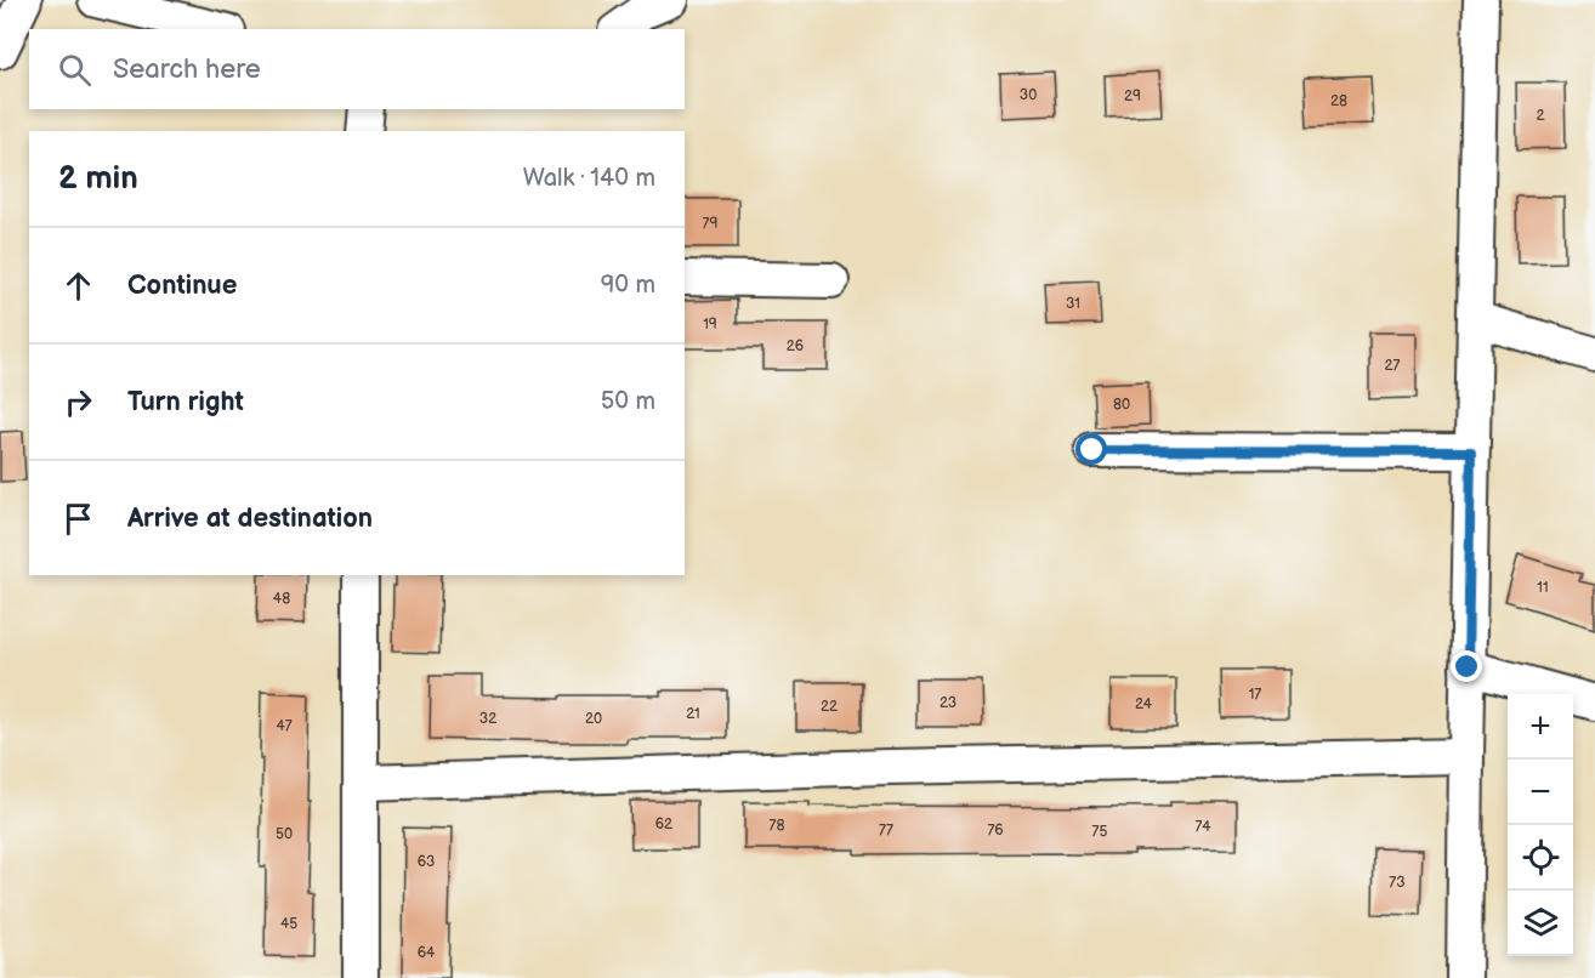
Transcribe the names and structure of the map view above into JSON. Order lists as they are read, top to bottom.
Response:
{
  "house_numbers": [
    "30",
    "29",
    "28",
    "2",
    "79",
    "31",
    "19",
    "26",
    "27",
    "80",
    "11",
    "48",
    "17",
    "23",
    "24",
    "22",
    "21",
    "32",
    "20",
    "47",
    "62",
    "78",
    "74",
    "77",
    "76",
    "75",
    "50",
    "63",
    "73",
    "45",
    "64"
  ],
  "page": {
    "search": "Search here",
    "heading": ["2 min", "Walk · 140 m"],
    "list": [
      ["Continue", "90 m"],
      ["Turn right", "50 m"],
      "Arrive at destination"
    ],
    "map_buttons": ["+", "−"]
  }
}
